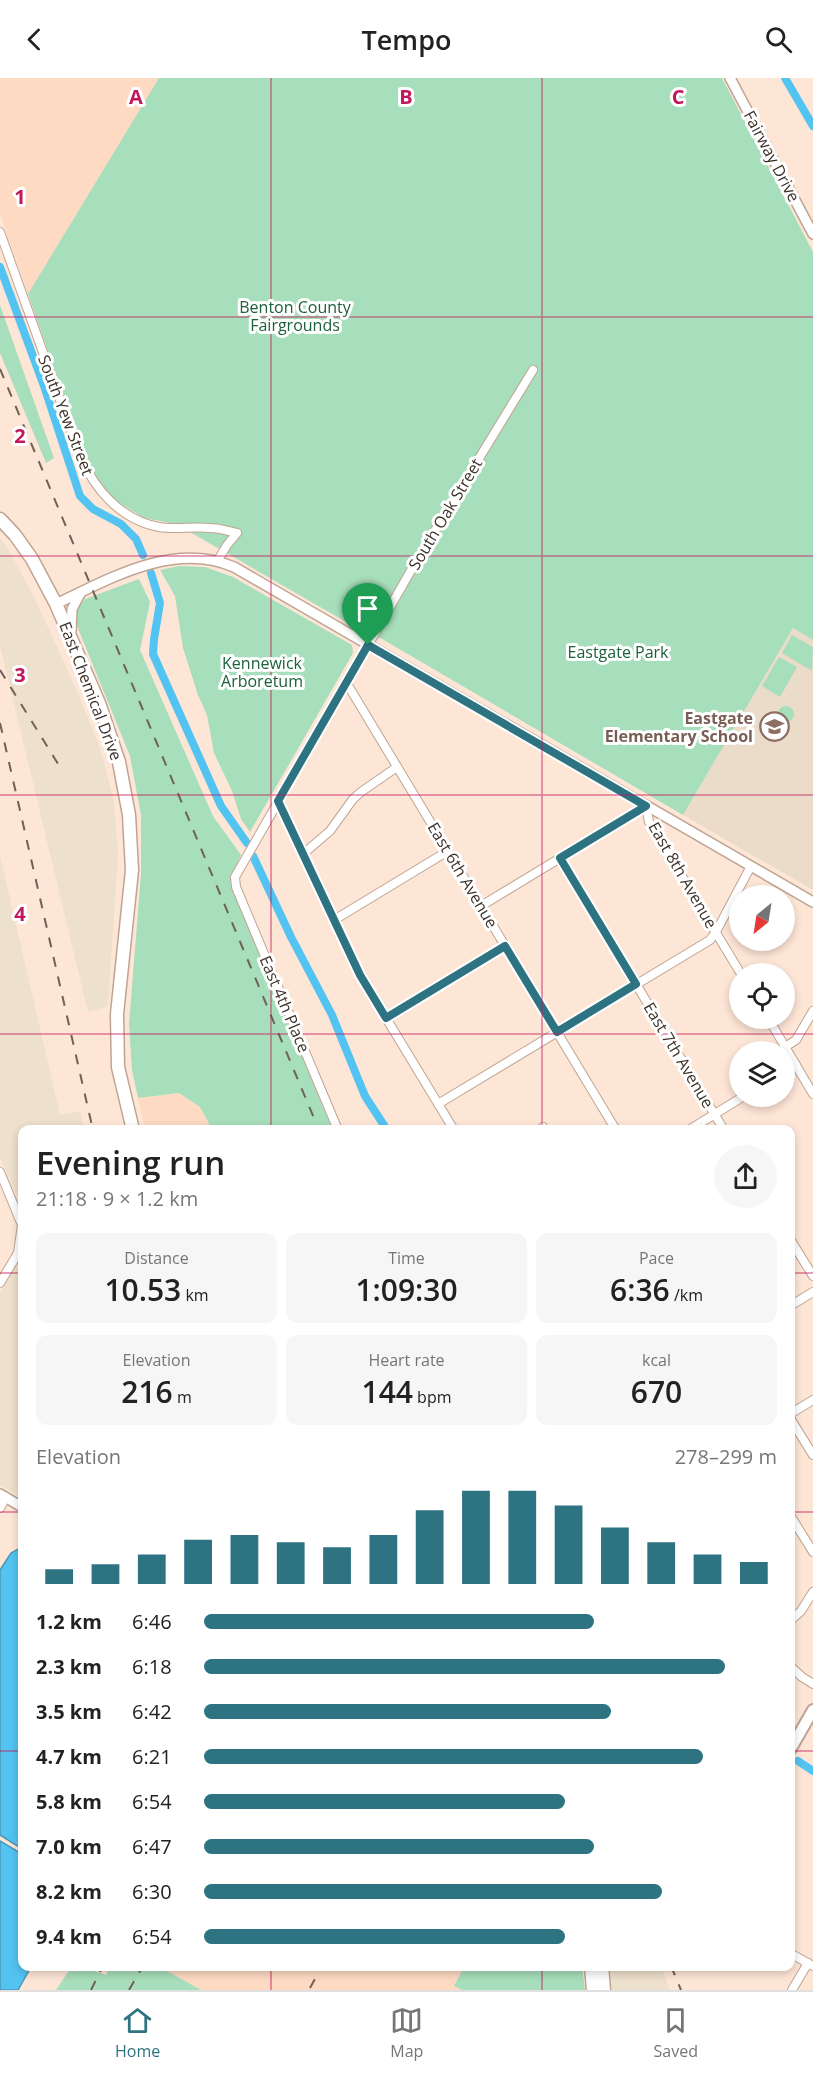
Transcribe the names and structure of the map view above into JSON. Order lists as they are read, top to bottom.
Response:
{
  "streets": {
    "main road": ["East Chemical Drive"],
    "street": [
      "Fairway Drive",
      "South Yew Street",
      "South Oak Street",
      "East 6th Avenue",
      "East 8th Avenue",
      "East 4th Place",
      "East 7th Avenue"
    ]
  },
  "crossings": [
    ["South Oak Street", "East 6th Avenue"],
    ["South Oak Street", "East 4th Place"]
  ],
  "parks": ["Benton County Fairgrounds", "Eastgate Park", "Kennewick Arboretum"],
  "places": {
    "school or university": ["Eastgate Elementary School"]
  },
  "north": "bottom left",
  "page": {
    "header": "Tempo",
    "heading": ["Evening run", "21:18 · 9 × 1.2 km"],
    "stats": [
      ["Distance", "10.53 km"],
      ["Time", "1:09:30"],
      ["Pace", "6:36 /km"],
      ["Elevation", "216 m"],
      ["Heart rate", "144 bpm"],
      ["kcal", "670"]
    ],
    "chart": ["Elevation", "278–299 m"],
    "list": [
      {
        "name": "1.2 km",
        "note": "6:46"
      },
      {
        "name": "2.3 km",
        "note": "6:18"
      },
      {
        "name": "3.5 km",
        "note": "6:42"
      },
      {
        "name": "4.7 km",
        "note": "6:21"
      },
      {
        "name": "5.8 km",
        "note": "6:54"
      },
      {
        "name": "7.0 km",
        "note": "6:47"
      },
      {
        "name": "8.2 km",
        "note": "6:30"
      },
      {
        "name": "9.4 km",
        "note": "6:54"
      }
    ],
    "tabs": ["Home", "Map", "Saved"]
  },
  "grid": {
    "columns": ["A", "B", "C"],
    "rows": [
      "1",
      "2",
      "3",
      "4"
    ]
  }
}
